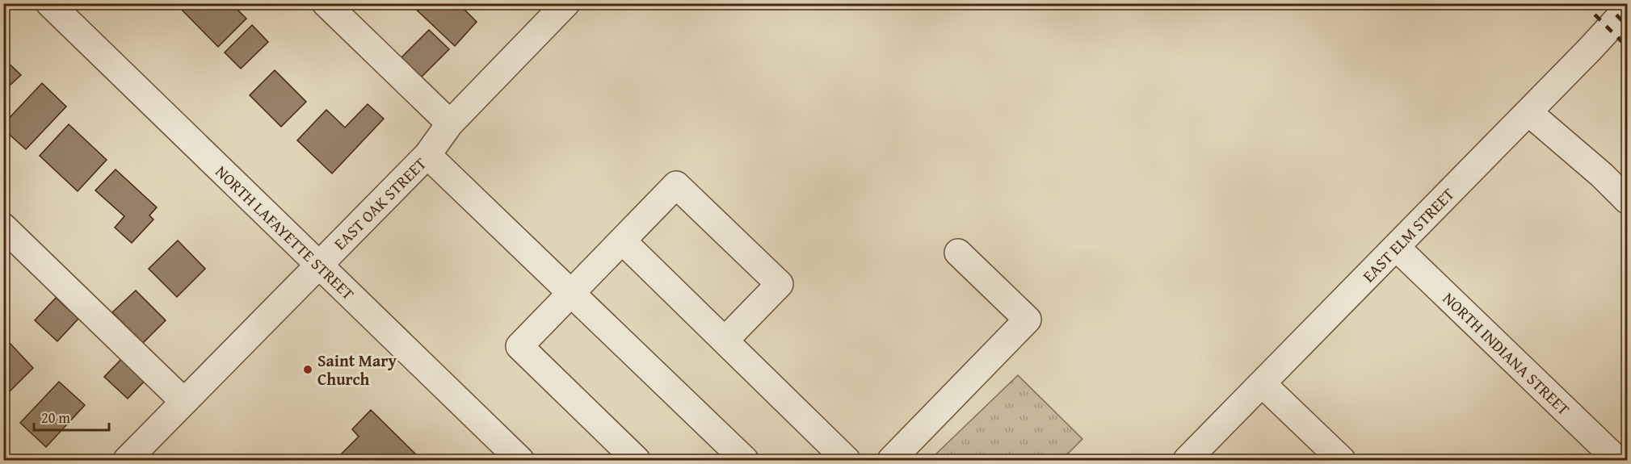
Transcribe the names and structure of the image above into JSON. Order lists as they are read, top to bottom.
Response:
{
  "streets": {
    "street": [
      "EAST OAK STREET",
      "NORTH LAFAYETTE STREET",
      "EAST ELM STREET",
      "NORTH INDIANA STREET"
    ]
  },
  "crossings": [
    ["EAST OAK STREET", "NORTH LAFAYETTE STREET"],
    ["EAST ELM STREET", "NORTH INDIANA STREET"]
  ],
  "places": ["Saint Mary Church"],
  "scale_bar": "20 m"
}
